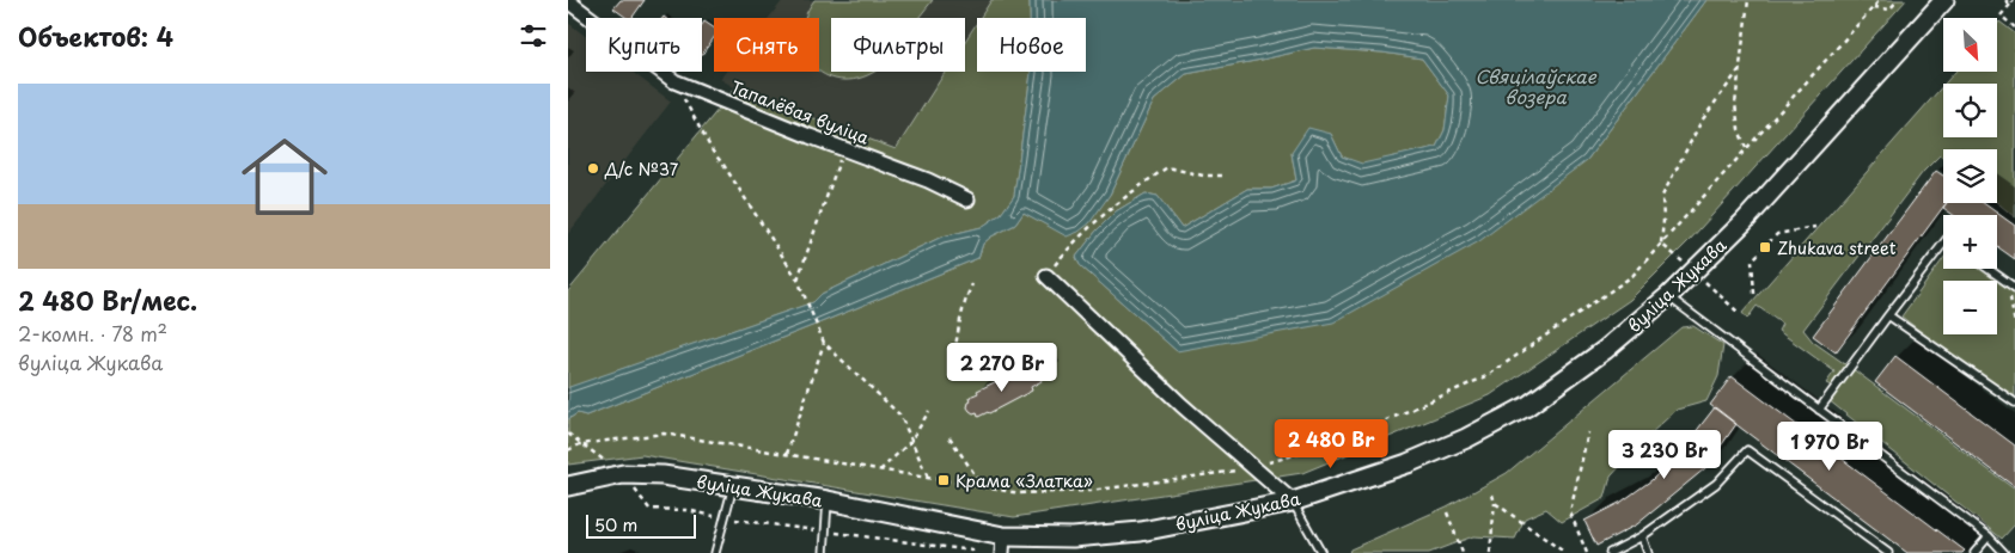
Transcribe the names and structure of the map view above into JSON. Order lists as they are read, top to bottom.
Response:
{
  "streets": {
    "street": ["Тапалёвая вуліца", "вуліца Жукава"]
  },
  "water": ["Свяцілаўскае возера"],
  "places": {
    "other": ["Д/с №37"],
    "transit": ["Zhukava street", "Крама «Златка»"]
  },
  "scale_bar": "50 m",
  "north": "bottom right",
  "page": {
    "heading": "Объектов: 4",
    "map_buttons": ["+", "−"],
    "chip": [
      "Купить",
      "Снять",
      "Фильтры",
      "Новое"
    ],
    "list": [
      {
        "name": "2 480 Br/мес.",
        "note": "2-комн. · 78 m² · вуліца Жукава"
      }
    ],
    "price": [
      "2 270 Br",
      "2 480 Br",
      "1 970 Br",
      "3 230 Br"
    ],
    "scale": "50 m"
  }
}
